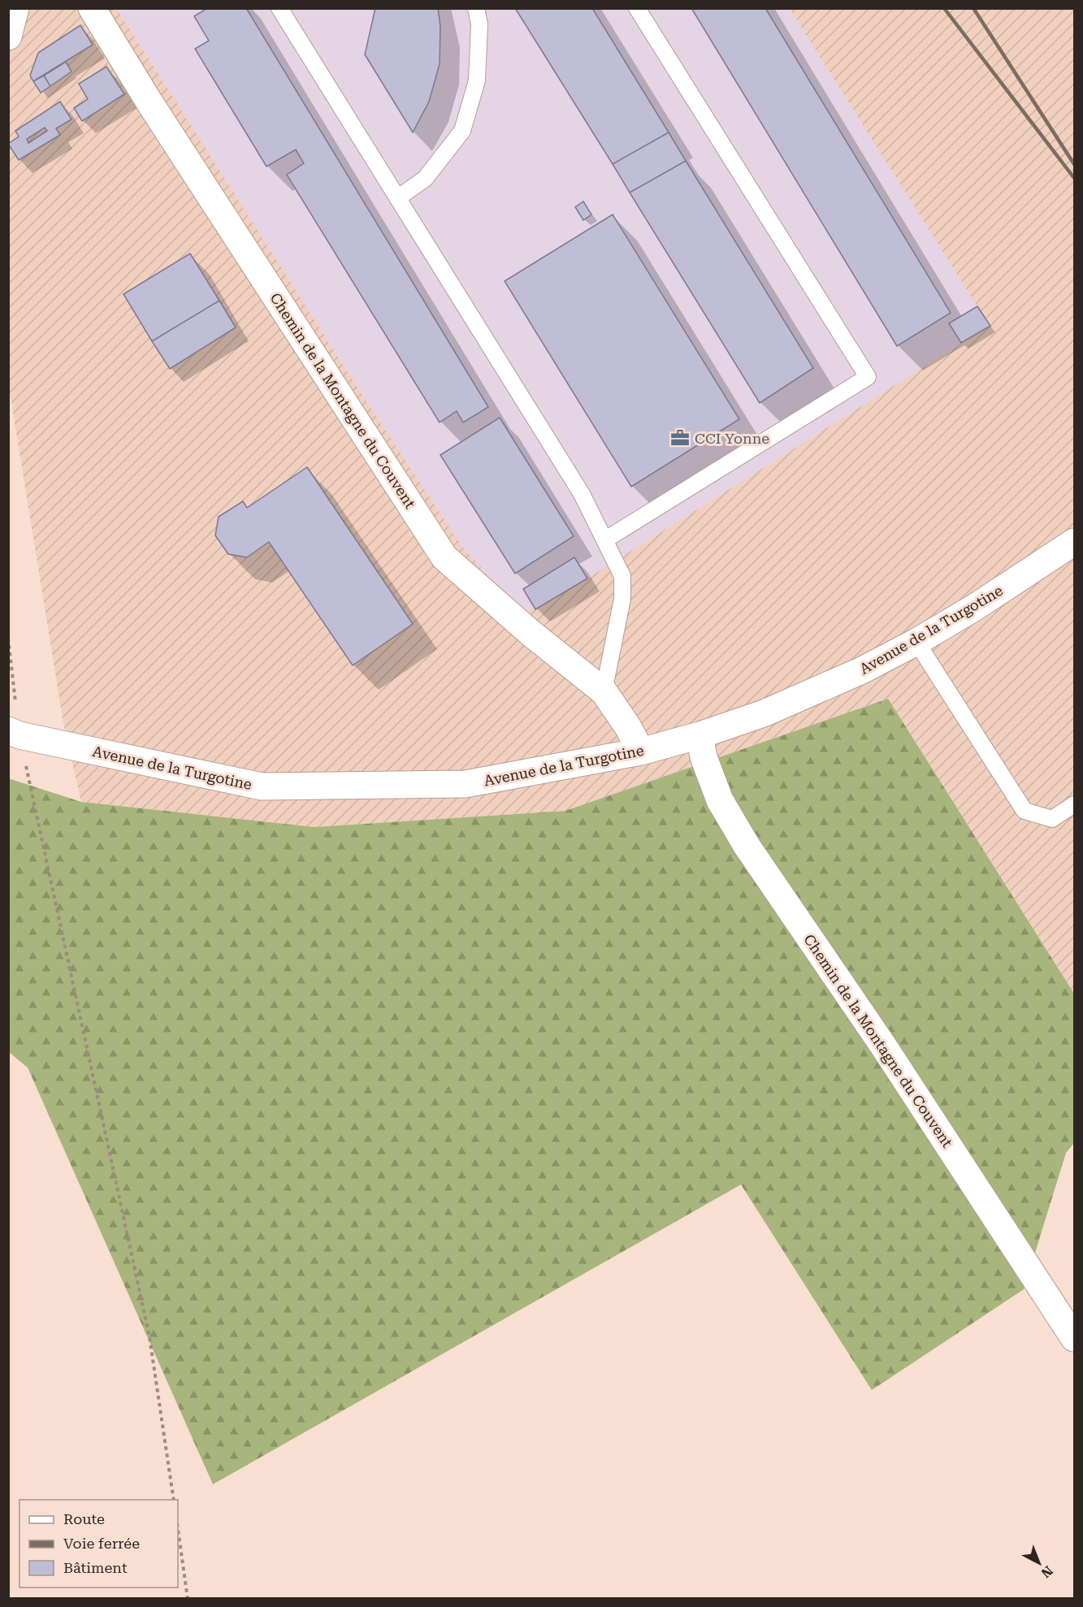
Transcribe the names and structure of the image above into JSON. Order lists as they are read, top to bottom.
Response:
{
  "streets": {
    "street": ["Chemin de la Montagne du Couvent", "Avenue de la Turgotine"]
  },
  "crossings": [
    ["Chemin de la Montagne du Couvent", "Avenue de la Turgotine"]
  ],
  "places": {
    "office": ["CCI Yonne"]
  },
  "legend": ["Route", "Voie ferrée", "Bâtiment"],
  "north": "bottom right"
}
